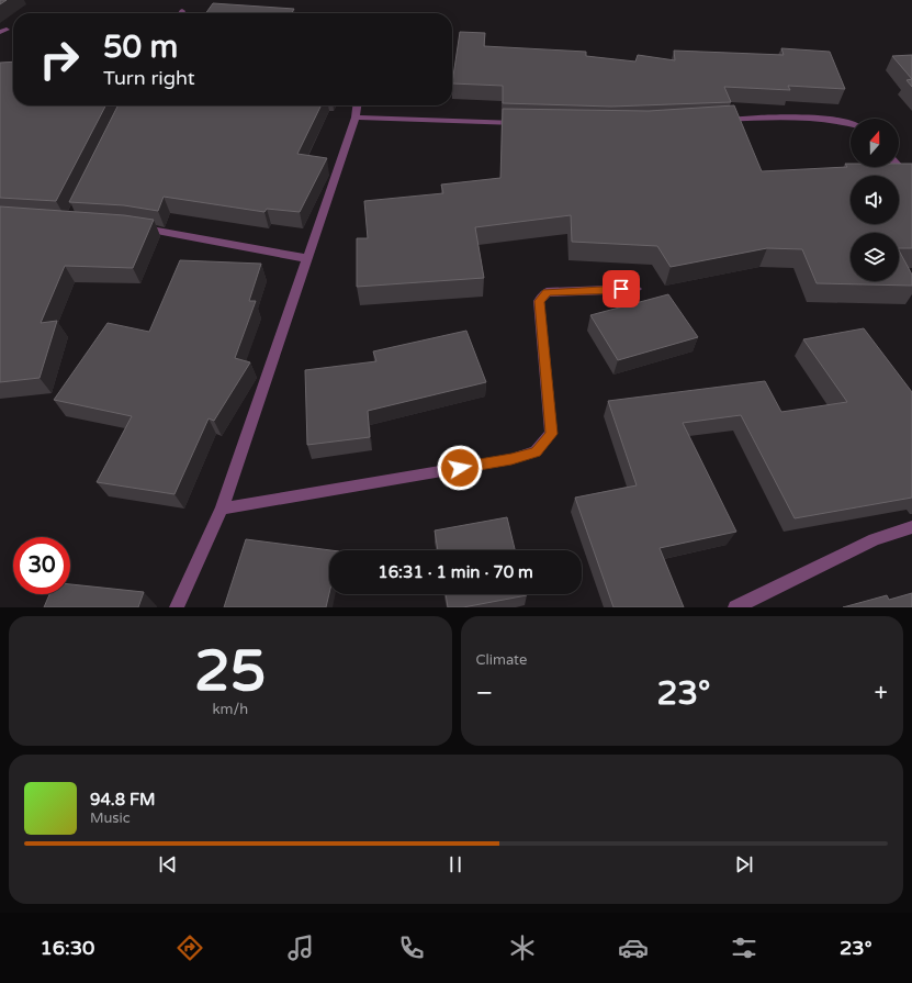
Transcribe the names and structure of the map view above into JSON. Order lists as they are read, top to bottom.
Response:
{
  "north": "top",
  "page": {
    "turn": ["50 m", "Turn right"],
    "limit": "30",
    "trip": "16:31 · 1 min · 70 m",
    "tile": [
      ["25", "km/h"],
      "Climate"
    ],
    "heat": ["−", "23°", "+"],
    "song": ["94.8 FM", "Music"],
    "tabs": ["16:30", "23°"]
  }
}
